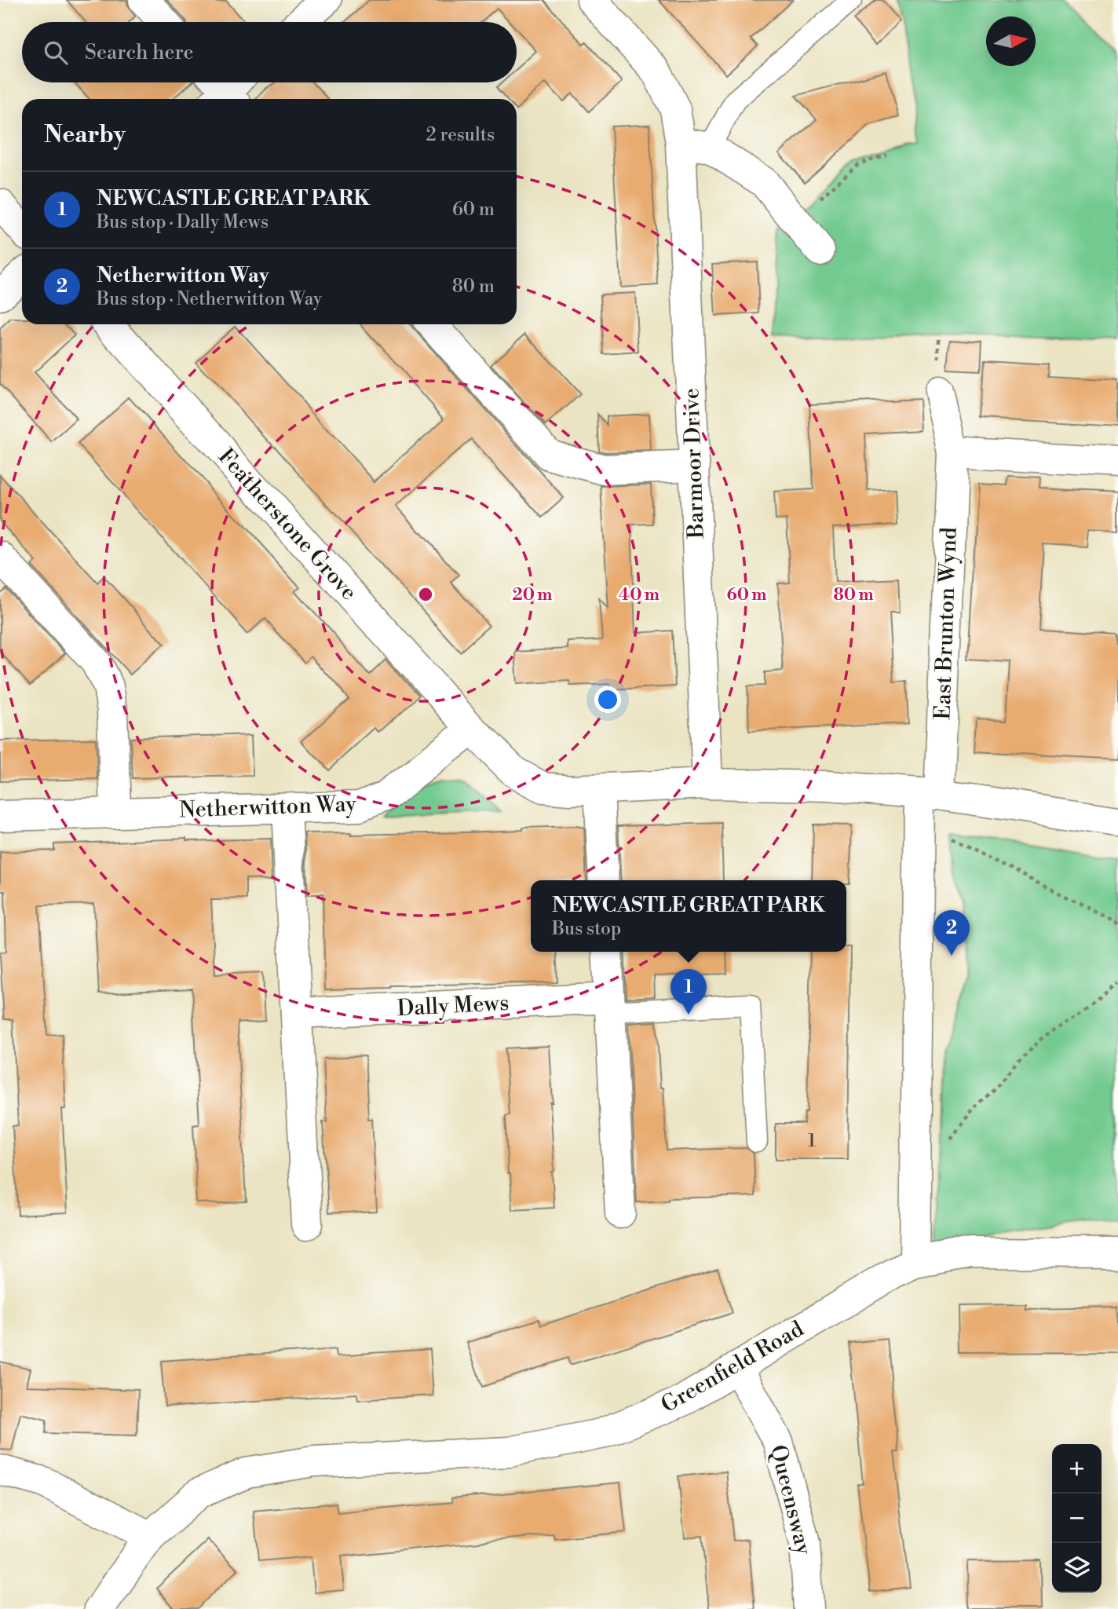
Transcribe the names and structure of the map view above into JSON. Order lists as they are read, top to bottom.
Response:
{
  "streets": {
    "street": [
      "Barmoor Drive",
      "Featherstone Grove",
      "East Brunton Wynd",
      "Netherwitton Way",
      "Dally Mews",
      "Greenfield Road",
      "Queensway"
    ]
  },
  "crossings": [
    ["Featherstone Grove", "Netherwitton Way"],
    ["Greenfield Road", "Queensway"]
  ],
  "house_numbers": ["1"],
  "north": "right",
  "page": {
    "search": "Search here",
    "heading": ["Nearby", "2 results"],
    "list": [
      {
        "mark": "1",
        "name": "NEWCASTLE GREAT PARK",
        "note": "Bus stop · Dally Mews",
        "value": "60 m"
      },
      {
        "mark": "2",
        "name": "Netherwitton Way",
        "note": "Bus stop · Netherwitton Way",
        "value": "80 m"
      }
    ],
    "popup": ["NEWCASTLE GREAT PARK", "Bus stop"],
    "pins": ["2", "1"],
    "map_buttons": ["+", "−"]
  },
  "rings": [
    "20 m",
    "40 m",
    "60 m",
    "80 m"
  ]
}
